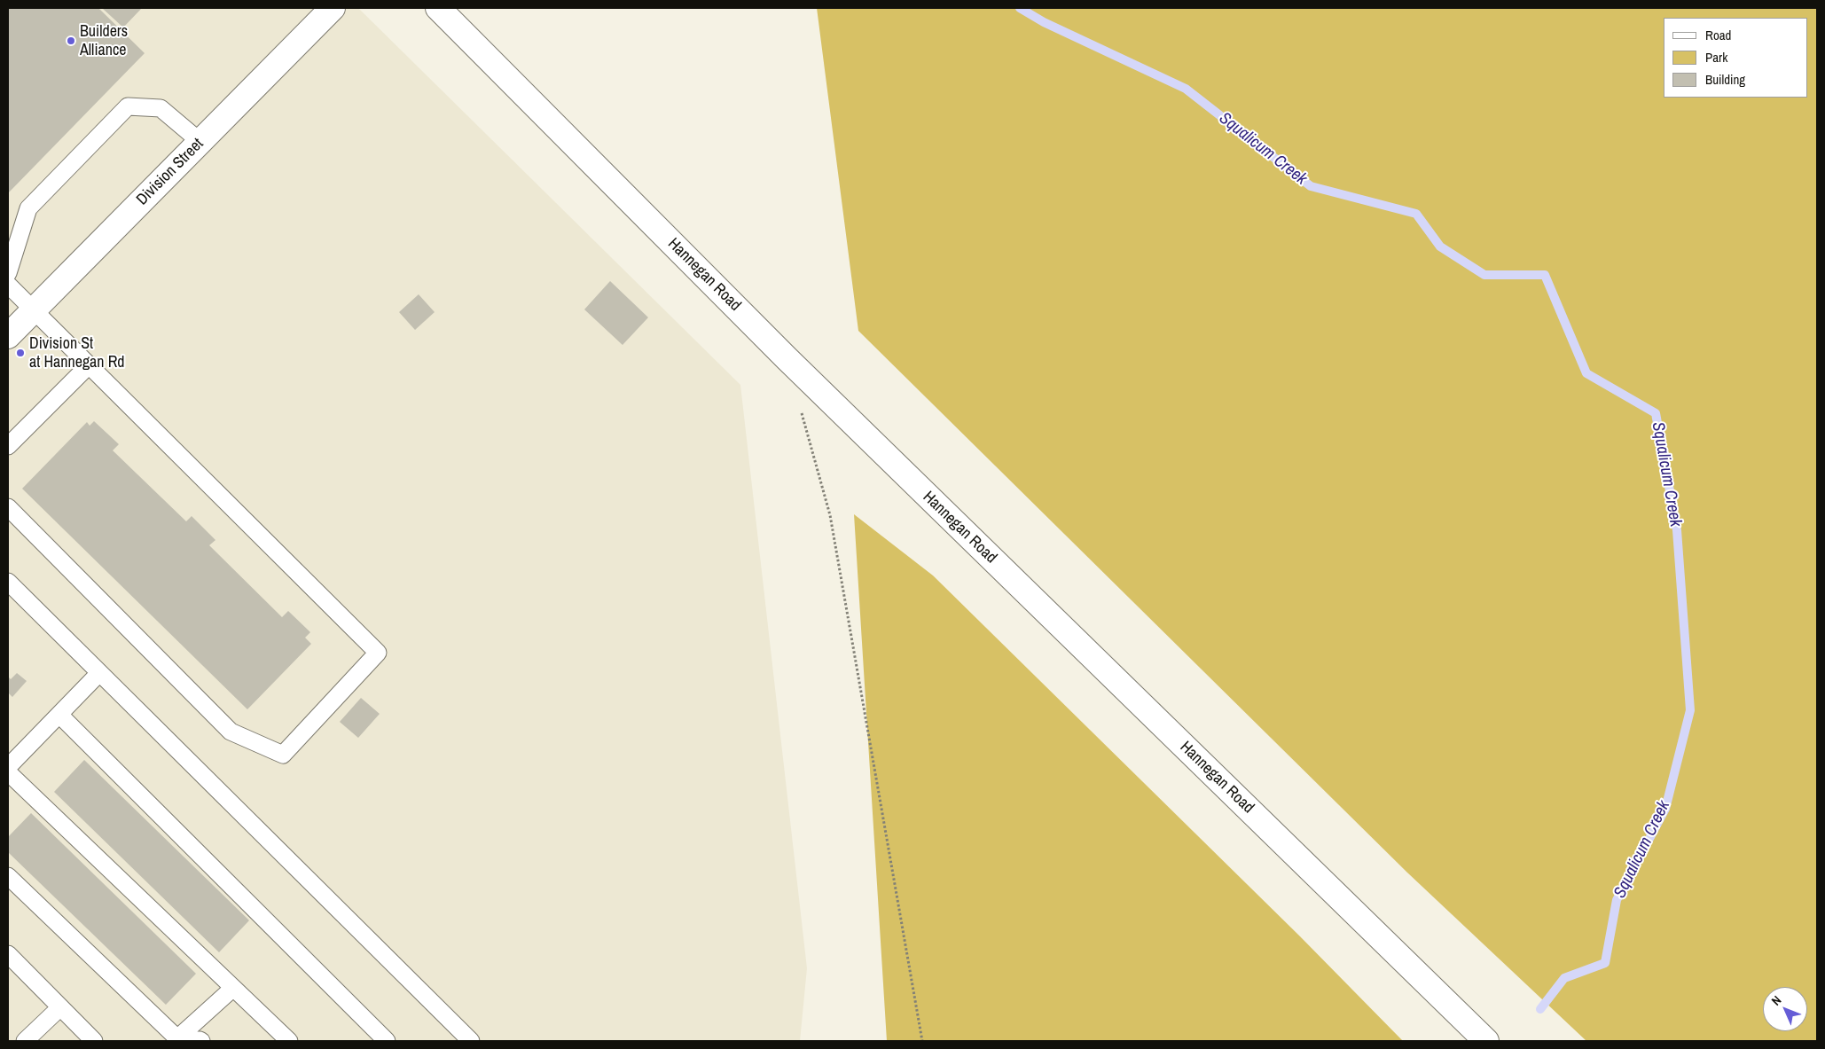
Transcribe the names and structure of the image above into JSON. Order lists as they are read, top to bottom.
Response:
{
  "streets": {
    "main road": ["Division Street", "Hannegan Road"]
  },
  "water": ["Squalicum Creek"],
  "places": ["Builders Alliance", "Division St at Hannegan Rd"],
  "legend": ["Road", "Park", "Building"],
  "north": "top left"
}
